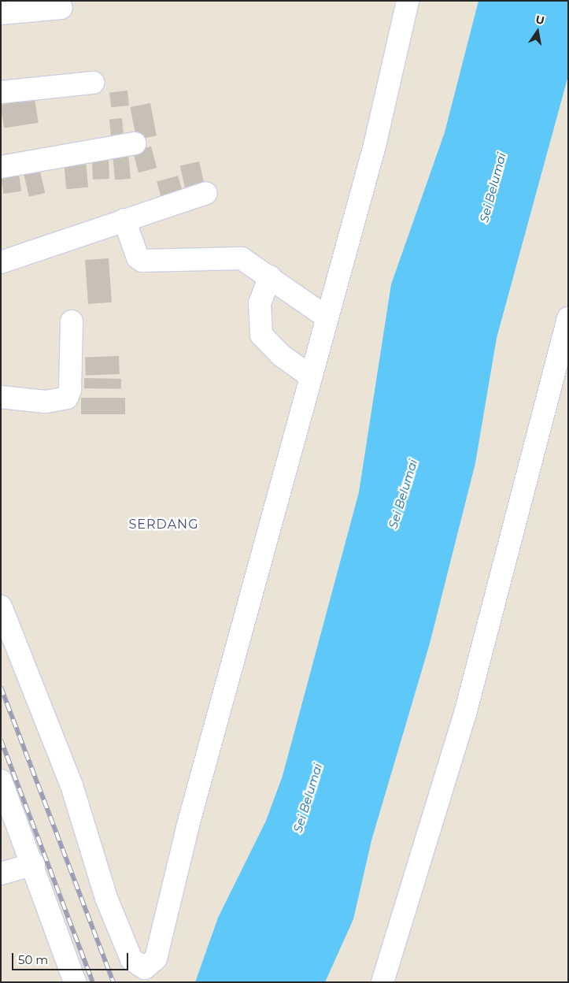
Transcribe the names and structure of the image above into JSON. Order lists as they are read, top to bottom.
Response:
{
  "districts": ["SERDANG"],
  "water": ["Sei Belumai"],
  "scale_bar": "50 m",
  "north": "top"
}
